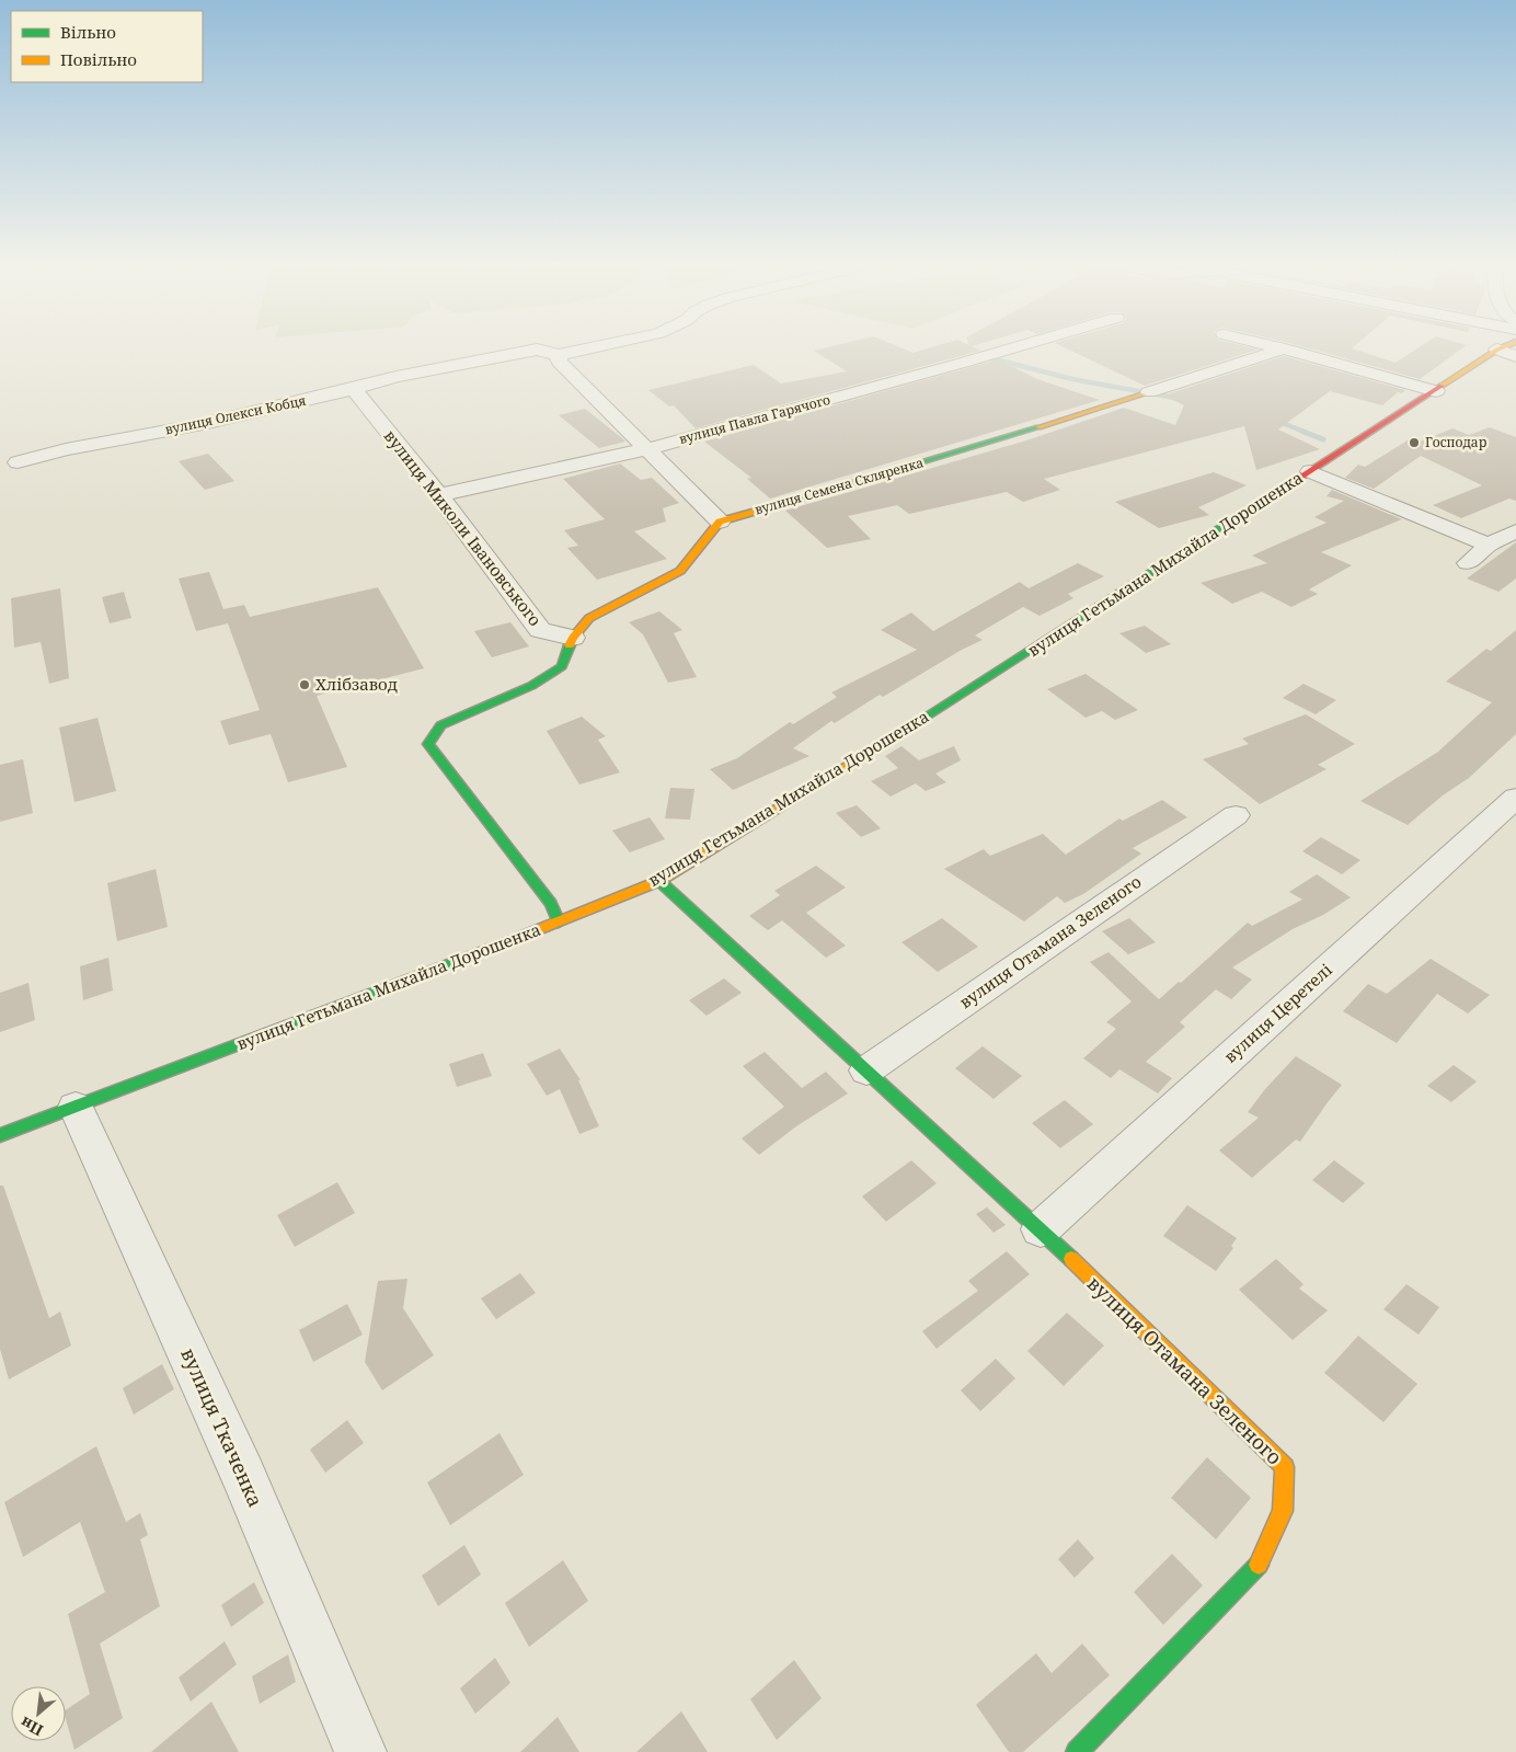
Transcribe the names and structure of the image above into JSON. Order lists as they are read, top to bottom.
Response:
{
  "streets": {
    "street": [
      "вулиця Олекси Кобця",
      "вулиця Павла Гарячого",
      "вулиця Семена Скляренка",
      "вулиця Миколи Івановського",
      "вулиця Гетьмана Михайла Дорошенка",
      "вулиця Отамана Зеленого",
      "вулиця Церетелі",
      "вулиця Ткаченка"
    ]
  },
  "crossings": [
    ["вулиця Олекси Кобця", "вулиця Миколи Івановського"],
    ["вулиця Павла Гарячого", "вулиця Миколи Івановського"],
    ["вулиця Гетьмана Михайла Дорошенка", "вулиця Отамана Зеленого"],
    ["вулиця Гетьмана Михайла Дорошенка", "вулиця Ткаченка"],
    ["вулиця Отамана Зеленого", "вулиця Церетелі"]
  ],
  "places": ["Господар", "Хлібзавод"],
  "legend": ["Вільно", "Повільно"],
  "north": "bottom left"
}
